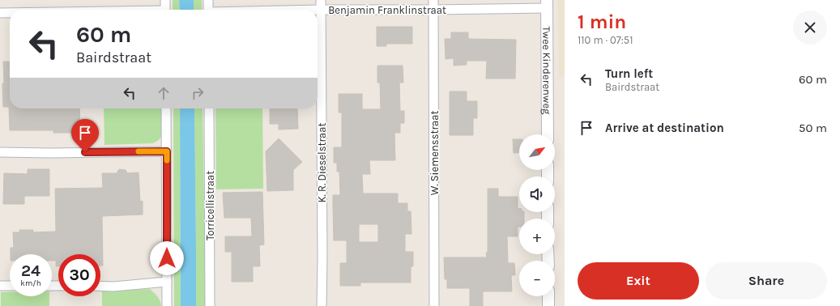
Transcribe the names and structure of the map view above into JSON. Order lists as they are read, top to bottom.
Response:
{
  "streets": {
    "street": [
      "Benjamin Franklinstraat",
      "Twee Kinderenweg",
      "W. Siemensstraat",
      "K. R. Dieselstraat",
      "Torricellistraat"
    ]
  },
  "crossings": [
    ["Benjamin Franklinstraat", "Twee Kinderenweg"],
    ["Benjamin Franklinstraat", "W. Siemensstraat"],
    ["Benjamin Franklinstraat", "K. R. Dieselstraat"]
  ],
  "north": "top right",
  "page": {
    "heading": ["1 min", "110 m · 07:51"],
    "turn": ["60 m", "Bairdstraat"],
    "list": [
      {
        "name": "Turn left",
        "note": "Bairdstraat",
        "value": "60 m"
      },
      {
        "name": "Arrive at destination",
        "value": "50 m"
      }
    ],
    "map_buttons": ["+", "−"],
    "speed": "24 km/h",
    "limit": "30",
    "buttons": ["Exit", "Share"]
  }
}
